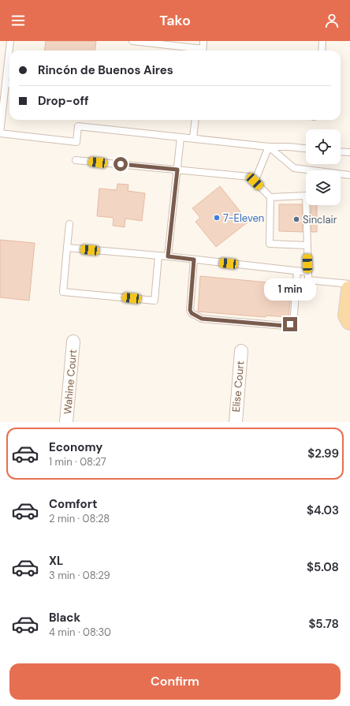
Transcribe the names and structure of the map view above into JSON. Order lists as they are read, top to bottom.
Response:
{
  "streets": {
    "street": ["Wahine Court", "Elise Court"]
  },
  "places": ["7-Eleven", "Sinclair"],
  "page": {
    "header": "Tako",
    "banner": ["Rincón de Buenos Aires", "Drop-off"],
    "bubble": "1 min",
    "list": [
      {
        "name": "Economy",
        "note": "1 min · 08:27",
        "value": "$2.99"
      },
      {
        "name": "Comfort",
        "note": "2 min · 08:28",
        "value": "$4.03"
      },
      {
        "name": "XL",
        "note": "3 min · 08:29",
        "value": "$5.08"
      },
      {
        "name": "Black",
        "note": "4 min · 08:30",
        "value": "$5.78"
      }
    ],
    "buttons": "Confirm"
  }
}
